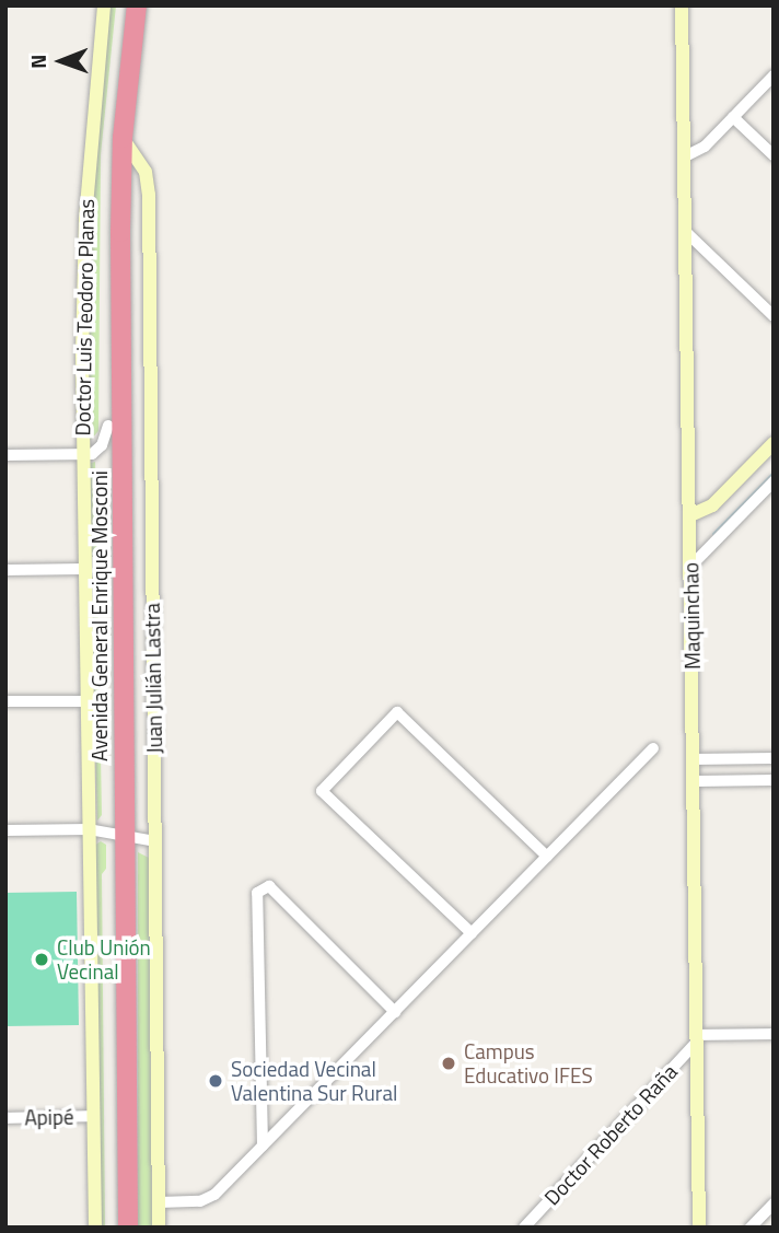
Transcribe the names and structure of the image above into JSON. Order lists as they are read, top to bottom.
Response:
{
  "streets": {
    "highway": ["Avenida General Enrique Mosconi"],
    "street": [
      "Doctor Luis Teodoro Planas",
      "Maquinchao",
      "Juan Julián Lastra",
      "Apipé",
      "Doctor Roberto Raña"
    ]
  },
  "crossings": [
    ["Doctor Luis Teodoro Planas", "Apipé"],
    ["Avenida General Enrique Mosconi", "Juan Julián Lastra"],
    ["Maquinchao", "Doctor Roberto Raña"]
  ],
  "places": ["Club Unión Vecinal", "Campus Educativo IFES", "Sociedad Vecinal Valentina Sur Rural"],
  "north": "left"
}
